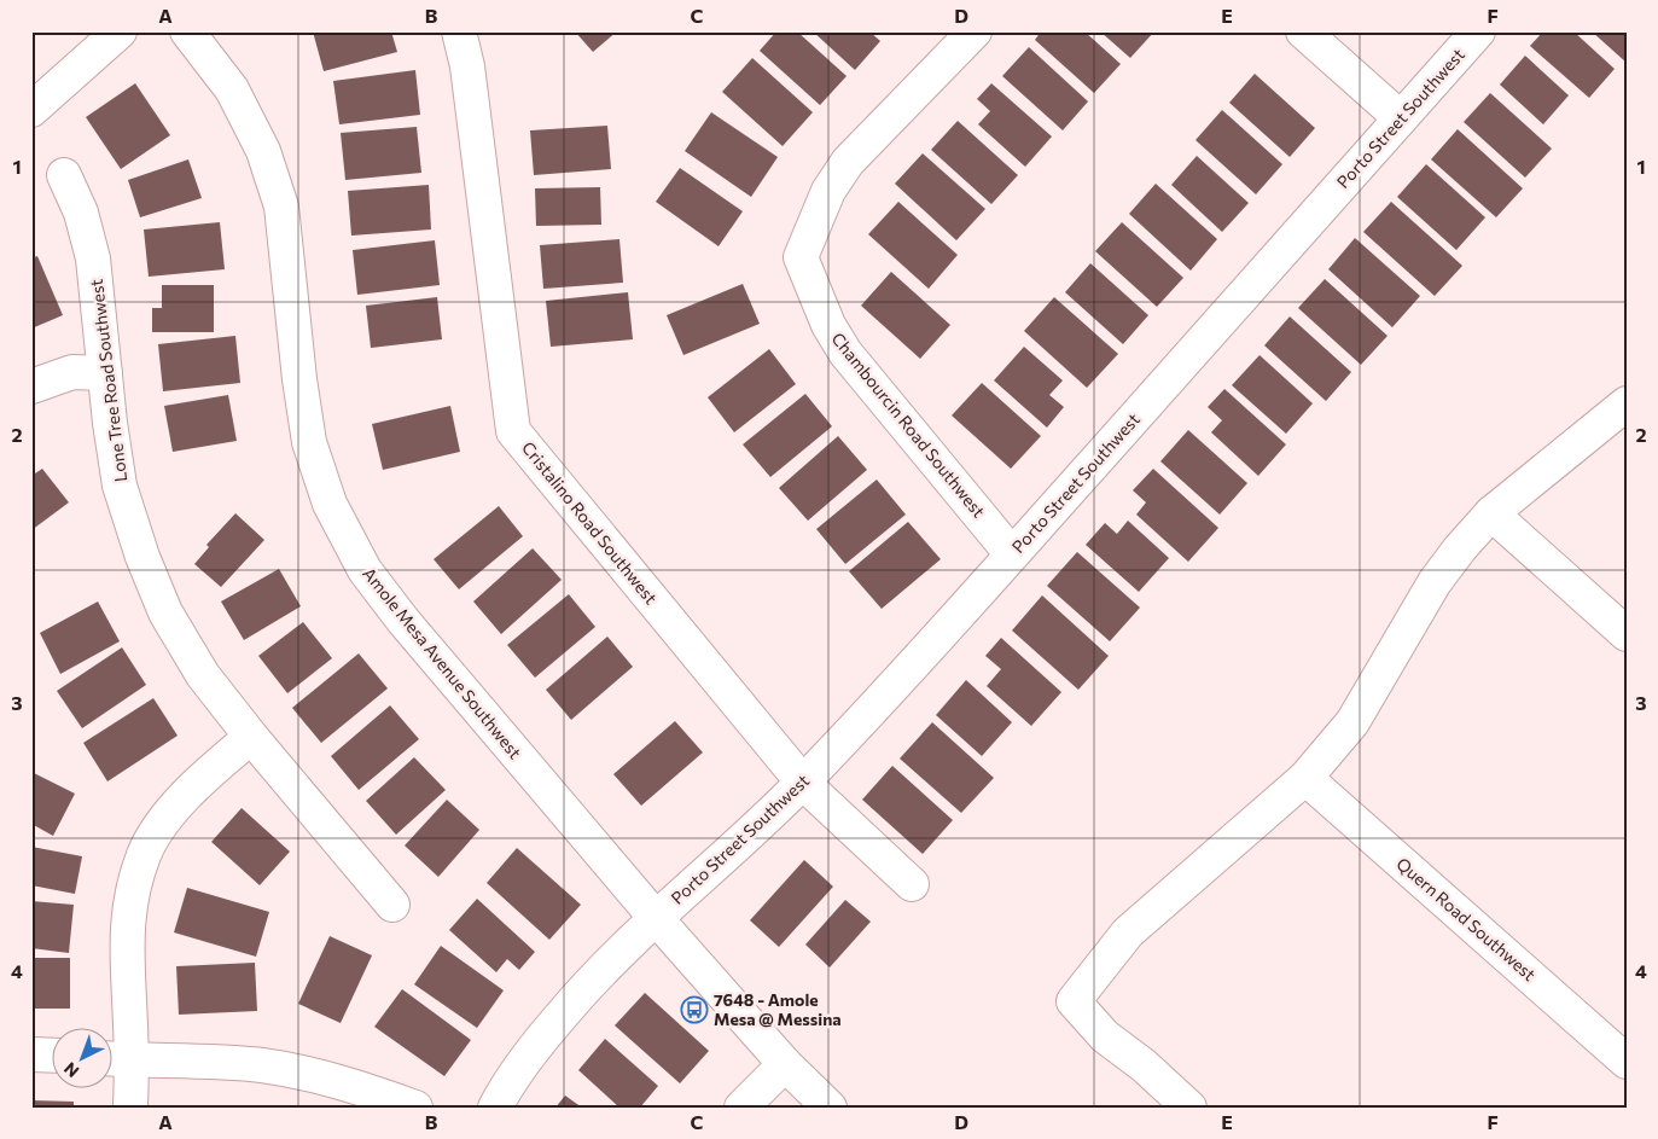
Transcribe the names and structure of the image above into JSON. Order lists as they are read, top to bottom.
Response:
{
  "streets": {
    "street": [
      "Porto Street Southwest",
      "Lone Tree Road Southwest",
      "Chambourcin Road Southwest",
      "Cristalino Road Southwest",
      "Amole Mesa Avenue Southwest",
      "Quern Road Southwest"
    ]
  },
  "crossings": [
    ["Porto Street Southwest", "Chambourcin Road Southwest"],
    ["Porto Street Southwest", "Cristalino Road Southwest"],
    ["Porto Street Southwest", "Amole Mesa Avenue Southwest"]
  ],
  "places": {
    "bus stop": ["7648 - Amole Mesa @ Messina"]
  },
  "north": "bottom left",
  "grid": {
    "columns": [
      "A",
      "B",
      "C",
      "D",
      "E",
      "F"
    ],
    "rows": [
      "1",
      "2",
      "3",
      "4"
    ]
  }
}
